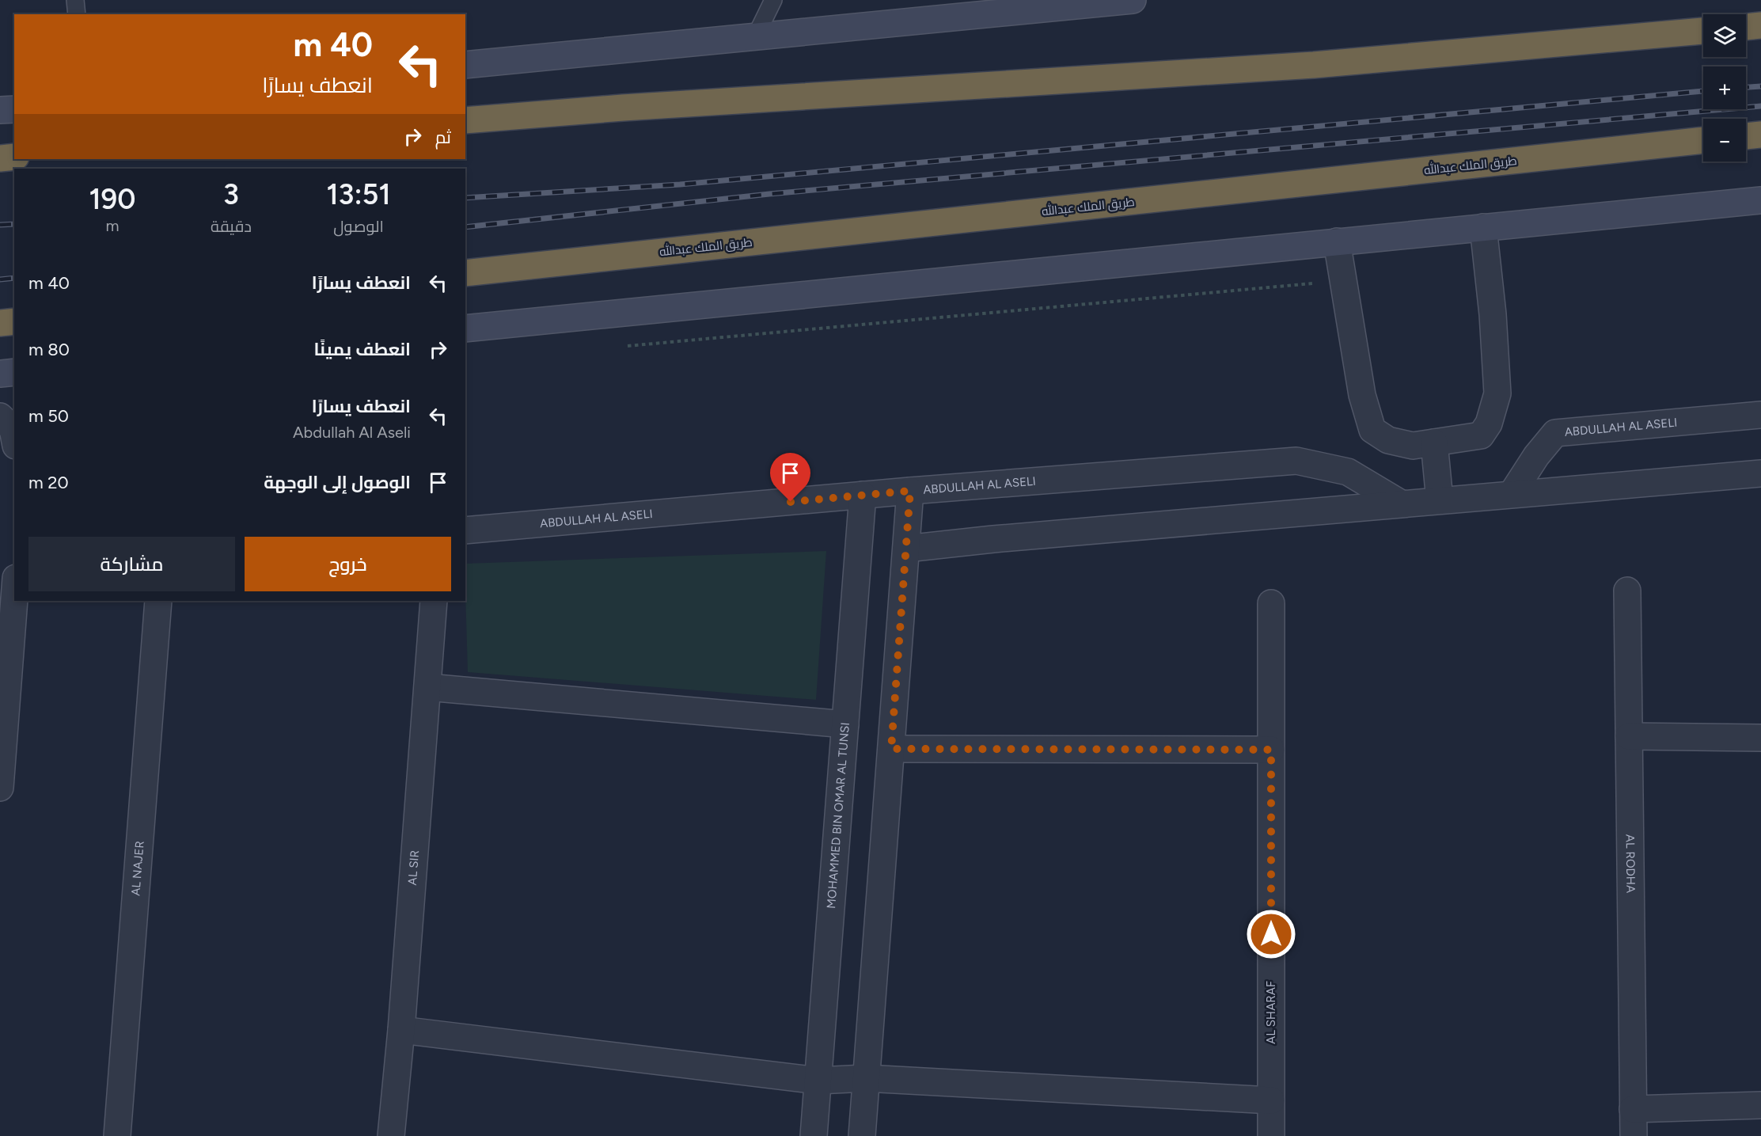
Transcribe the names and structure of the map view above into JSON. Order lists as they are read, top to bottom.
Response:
{
  "streets": {
    "highway": ["طريق الملك عبدالله"],
    "street": [
      "ABDULLAH AL ASELI",
      "MOHAMMED BIN OMAR AL TUNSI",
      "AL RODHA",
      "AL NAJER",
      "AL SIR",
      "AL SHARAF"
    ]
  },
  "crossings": [
    ["ABDULLAH AL ASELI", "MOHAMMED BIN OMAR AL TUNSI"]
  ],
  "page": {
    "map_buttons": ["+", "−"],
    "turn": ["40 m", "انعطف يسارًا"],
    "then": "ثم",
    "eta": [
      "13:51",
      "الوصول",
      "3",
      "دقيقة",
      "190",
      "m"
    ],
    "list": [
      {
        "name": "انعطف يسارًا",
        "value": "40 m"
      },
      {
        "name": "انعطف يمينًا",
        "value": "80 m"
      },
      {
        "name": "انعطف يسارًا",
        "note": "Abdullah Al Aseli",
        "value": "50 m"
      },
      {
        "name": "الوصول إلى الوجهة",
        "value": "20 m"
      }
    ],
    "buttons": ["خروج", "مشاركة"]
  }
}
